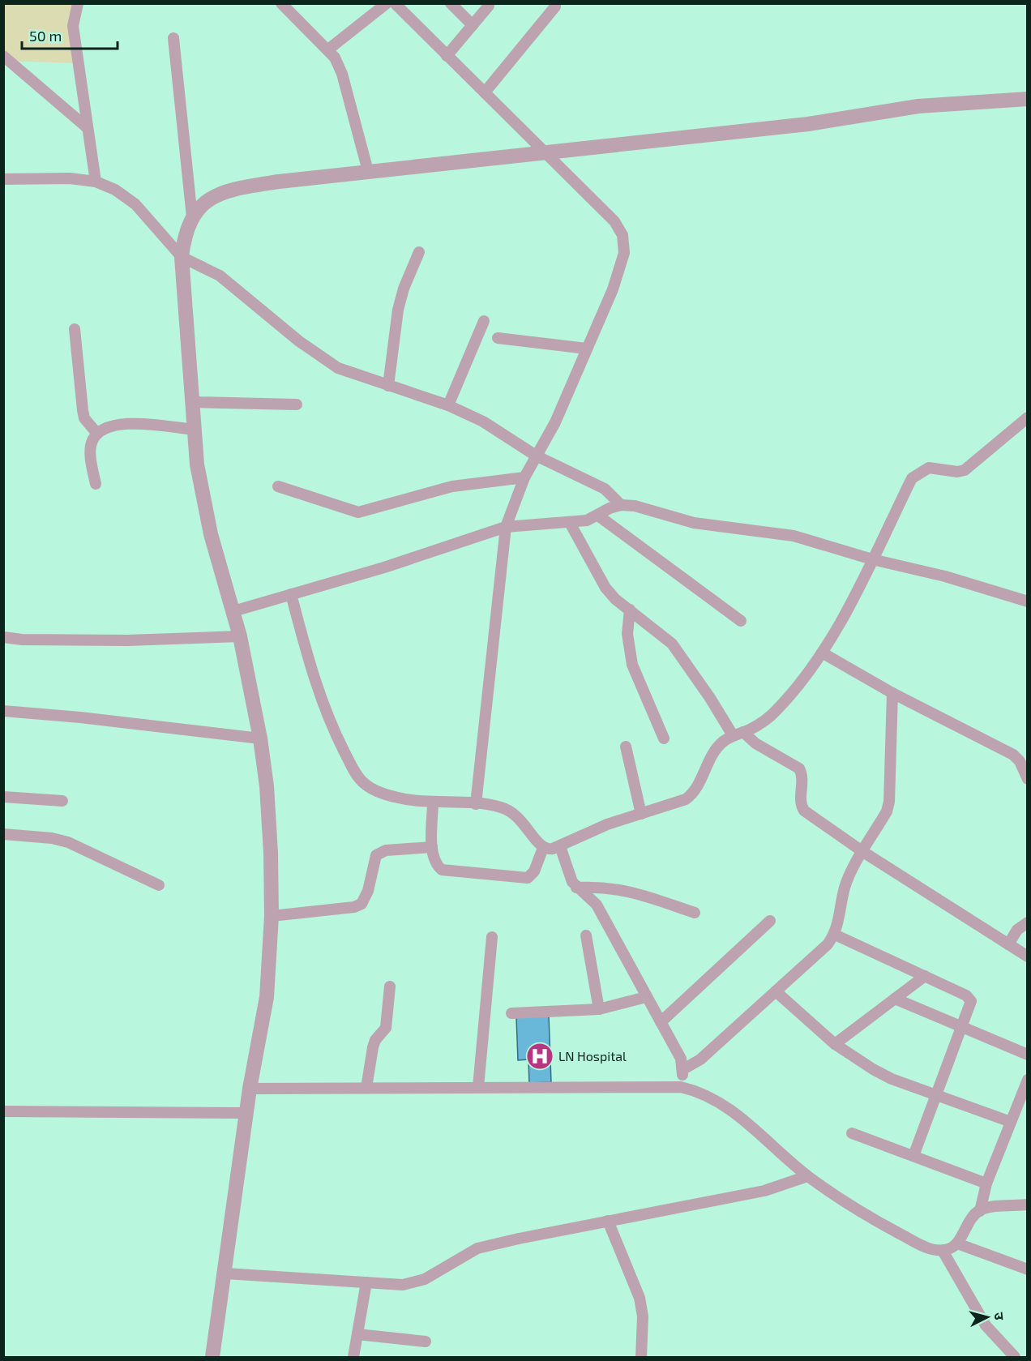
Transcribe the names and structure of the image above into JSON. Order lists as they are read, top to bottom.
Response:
{
  "places": {
    "hospital": ["LN Hospital"]
  },
  "scale_bar": "50 m",
  "north": "right"
}
